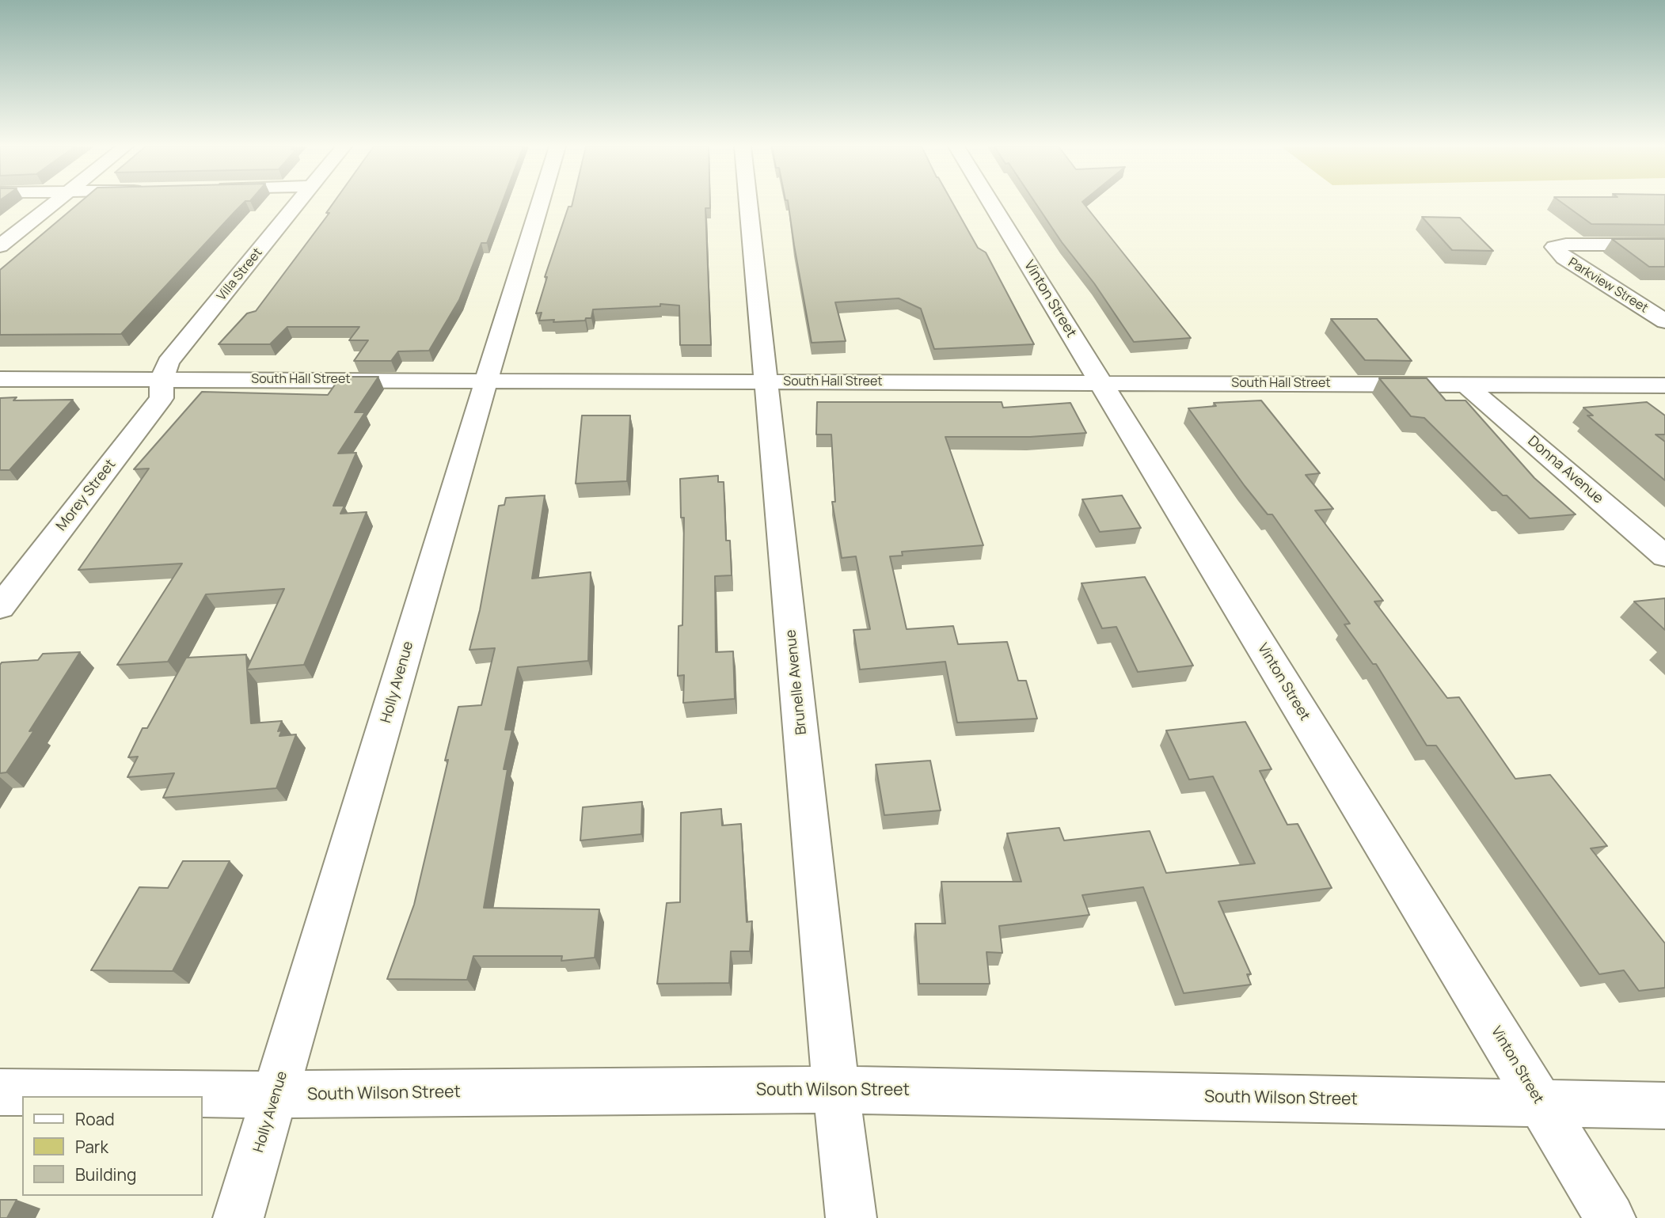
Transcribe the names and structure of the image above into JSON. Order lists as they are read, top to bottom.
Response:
{
  "streets": {
    "street": [
      "Villa Street",
      "Parkview Street",
      "Vinton Street",
      "South Hall Street",
      "Donna Avenue",
      "Morey Street",
      "Holly Avenue",
      "Brunelle Avenue",
      "South Wilson Street"
    ]
  },
  "crossings": [
    ["Villa Street", "South Hall Street"],
    ["Villa Street", "Morey Street"],
    ["Vinton Street", "South Hall Street"],
    ["Vinton Street", "South Wilson Street"],
    ["South Hall Street", "Donna Avenue"],
    ["South Hall Street", "Morey Street"],
    ["South Hall Street", "Holly Avenue"],
    ["South Hall Street", "Brunelle Avenue"],
    ["Holly Avenue", "South Wilson Street"],
    ["Brunelle Avenue", "South Wilson Street"]
  ],
  "legend": ["Road", "Park", "Building"]
}
